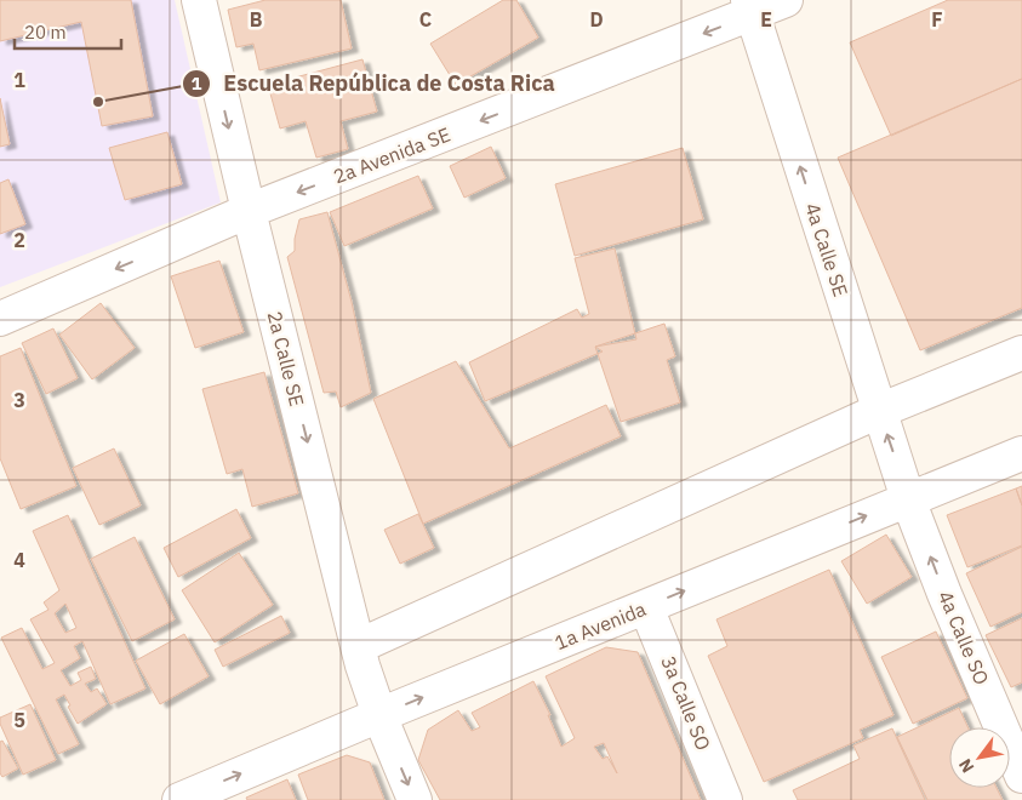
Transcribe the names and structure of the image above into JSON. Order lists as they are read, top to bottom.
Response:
{
  "streets": {
    "street": [
      "2a Avenida SE",
      "4a Calle SE",
      "2a Calle SE",
      "1a Avenida",
      "4a Calle SO",
      "3a Calle SO"
    ]
  },
  "crossings": [
    ["2a Avenida SE", "4a Calle SE"],
    ["2a Avenida SE", "2a Calle SE"],
    ["4a Calle SE", "1a Avenida"],
    ["4a Calle SE", "4a Calle SO"],
    ["2a Calle SE", "1a Avenida"],
    ["1a Avenida", "4a Calle SO"],
    ["1a Avenida", "3a Calle SO"]
  ],
  "one_way": [
    "2a Avenida SE",
    "4a Calle SE",
    "2a Calle SE",
    "4a Calle SO"
  ],
  "places": ["Escuela República de Costa Rica"],
  "scale_bar": "20 m",
  "north": "bottom left",
  "grid": {
    "columns": [
      "B",
      "C",
      "D",
      "E",
      "F"
    ],
    "rows": [
      "1",
      "2",
      "3",
      "4",
      "5"
    ]
  }
}
